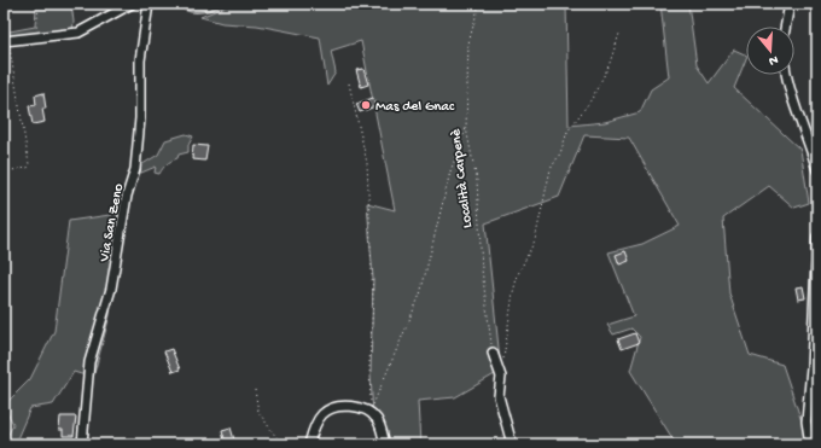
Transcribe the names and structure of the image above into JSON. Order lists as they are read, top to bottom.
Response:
{
  "streets": {
    "street": ["Via San Zeno"],
    "path": ["Località Carpenè"]
  },
  "places": ["Mas del Gnac"],
  "north": "bottom"
}
